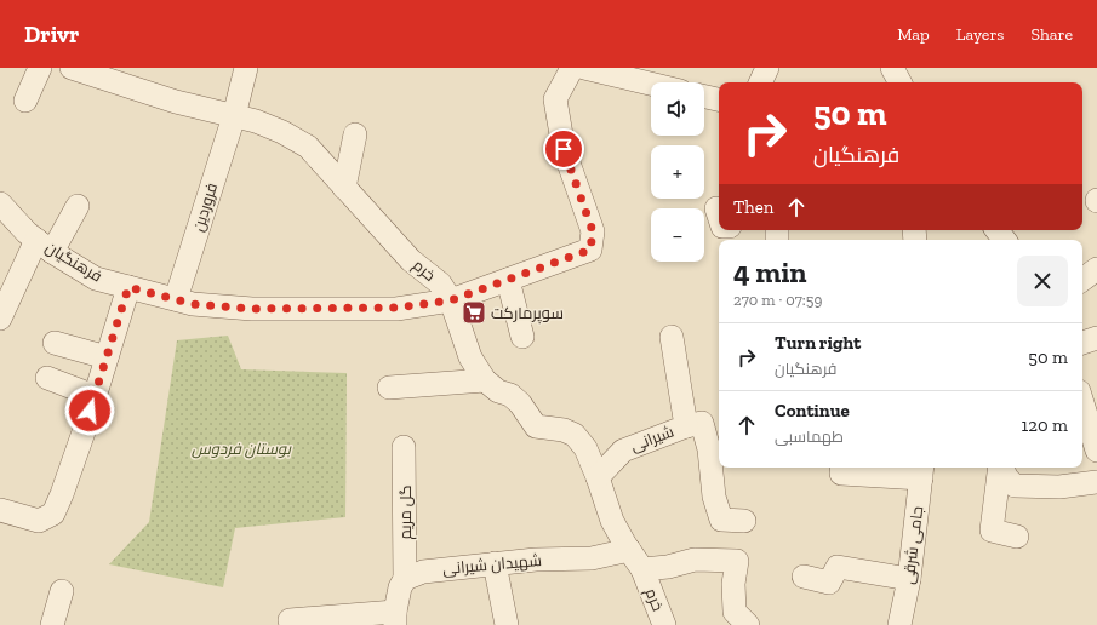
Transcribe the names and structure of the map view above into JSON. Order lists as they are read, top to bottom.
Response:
{
  "streets": {
    "street": [
      "فروردین",
      "فرهنگیان",
      "خرم",
      "شیرانی",
      "گل مریم",
      "جامی شرقی",
      "شهیدان شیرانی"
    ]
  },
  "crossings": [
    ["فروردین", "فرهنگیان"],
    ["فروردین", "خرم"],
    ["فرهنگیان", "خرم"],
    ["خرم", "شیرانی"],
    ["خرم", "شهیدان شیرانی"],
    ["گل مریم", "شهیدان شیرانی"]
  ],
  "parks": ["بوستان فردوس"],
  "places": {
    "supermarket": ["سوپرمارکت"]
  },
  "page": {
    "header": "Drivr",
    "nav": ["Map", "Layers", "Share"],
    "map_buttons": ["+", "−"],
    "turn": ["50 m", "فرهنگیان"],
    "then": "Then",
    "heading": ["4 min", "270 m · 07:59"],
    "list": [
      {
        "name": "Turn right",
        "note": "فرهنگیان",
        "value": "50 m"
      },
      {
        "name": "Continue",
        "note": "طهماسبی",
        "value": "120 m"
      }
    ]
  }
}
